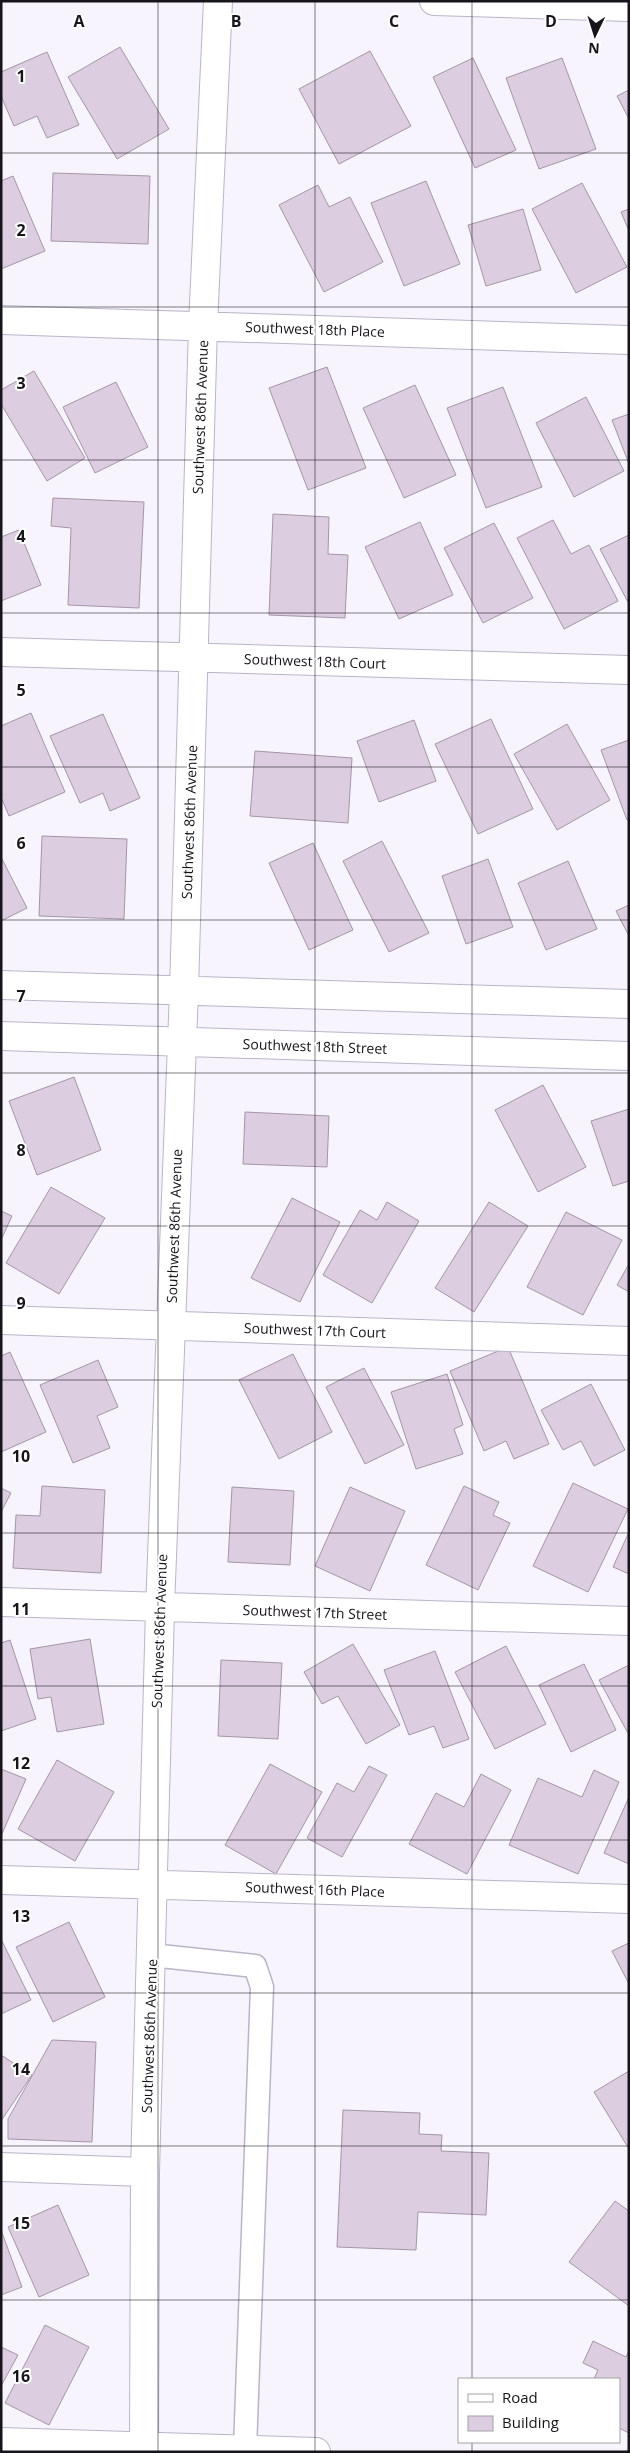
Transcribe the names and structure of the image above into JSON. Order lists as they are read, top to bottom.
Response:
{
  "streets": {
    "street": [
      "Southwest 18th Place",
      "Southwest 86th Avenue",
      "Southwest 18th Court",
      "Southwest 18th Street",
      "Southwest 17th Court",
      "Southwest 17th Street",
      "Southwest 16th Place"
    ]
  },
  "crossings": [
    ["Southwest 18th Place", "Southwest 86th Avenue"],
    ["Southwest 86th Avenue", "Southwest 18th Court"],
    ["Southwest 86th Avenue", "Southwest 18th Street"],
    ["Southwest 86th Avenue", "Southwest 17th Court"],
    ["Southwest 86th Avenue", "Southwest 17th Street"],
    ["Southwest 86th Avenue", "Southwest 16th Place"]
  ],
  "legend": ["Road", "Building"],
  "north": "bottom",
  "grid": {
    "columns": [
      "A",
      "B",
      "C",
      "D"
    ],
    "rows": [
      "1",
      "2",
      "3",
      "4",
      "5",
      "6",
      "7",
      "8",
      "9",
      "10",
      "11",
      "12",
      "13",
      "14",
      "15",
      "16"
    ]
  }
}
